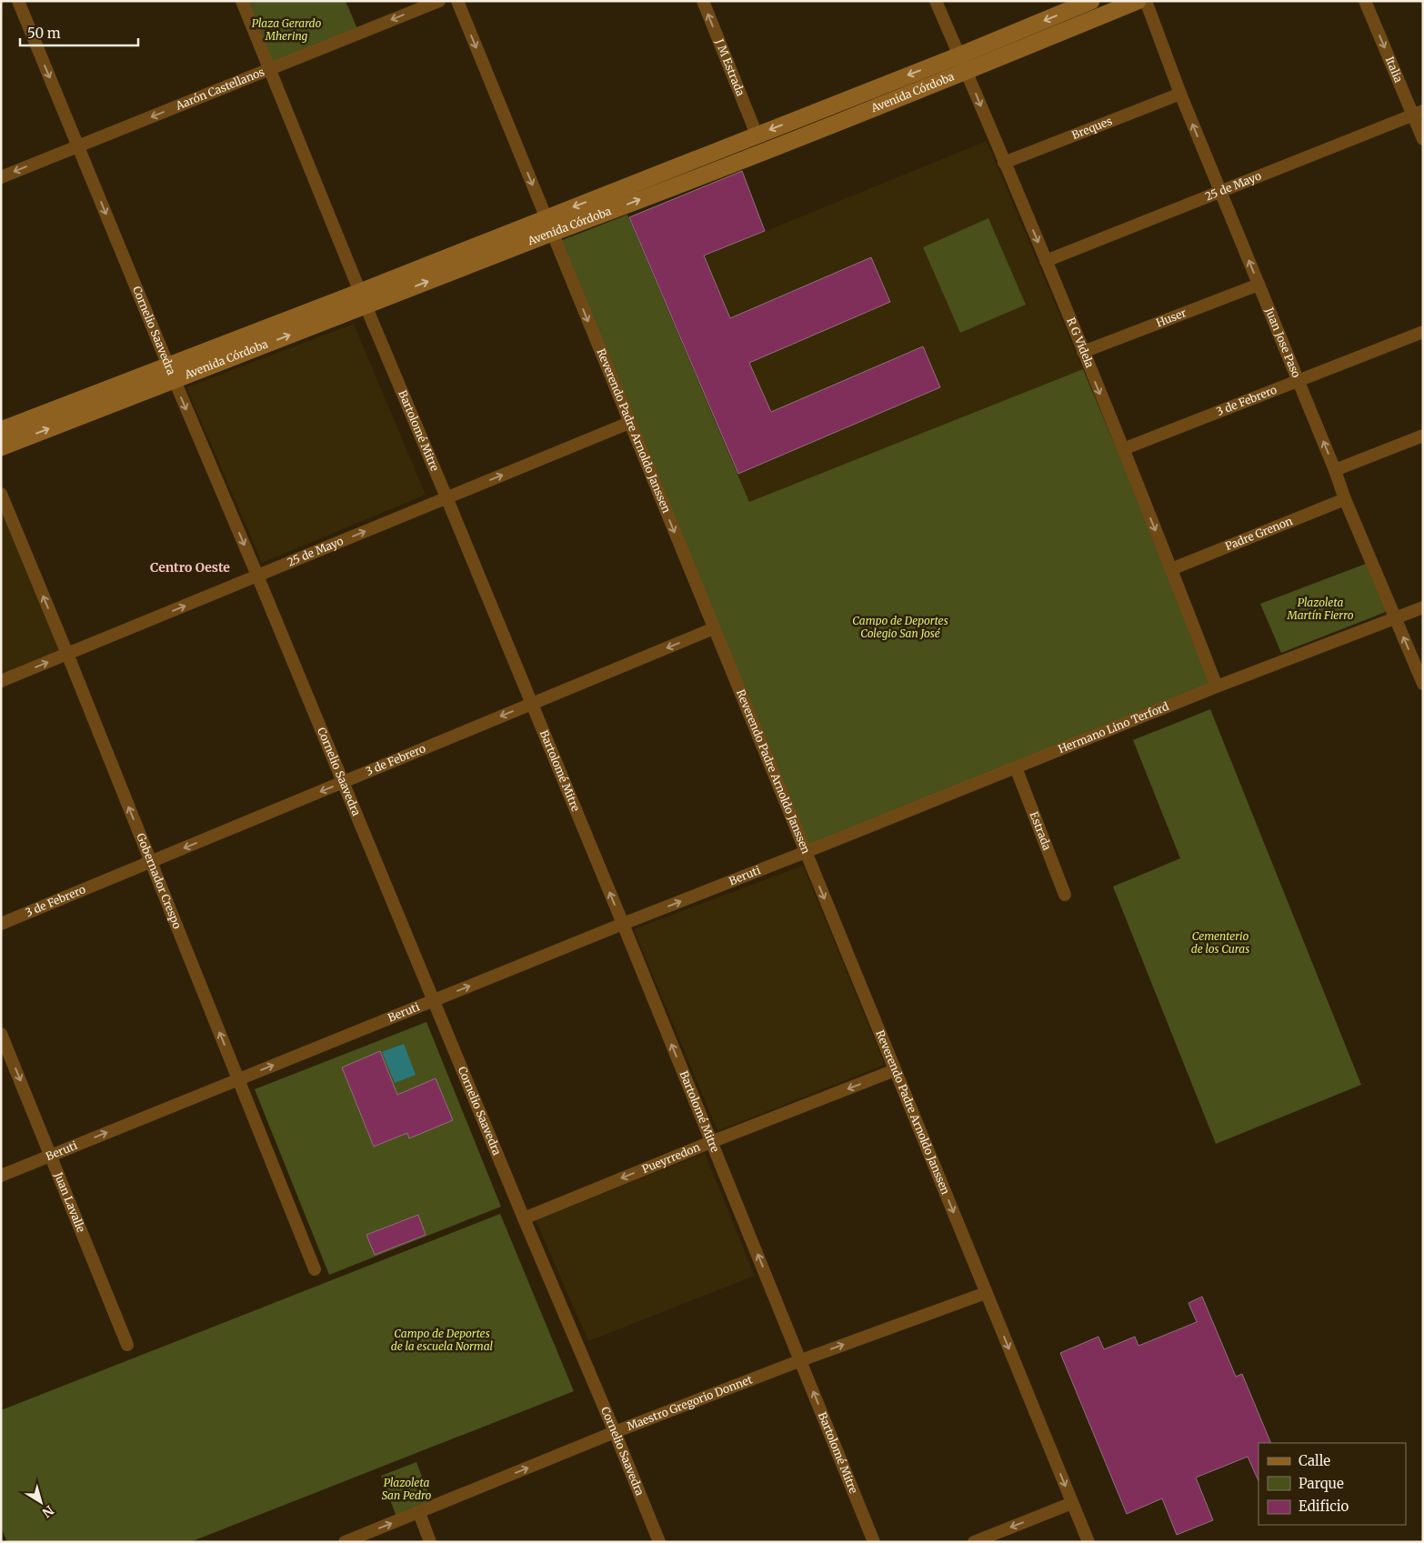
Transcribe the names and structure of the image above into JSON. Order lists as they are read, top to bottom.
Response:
{
  "streets": {
    "main road": ["Avenida Córdoba"],
    "street": [
      "J M Estrada",
      "Italia",
      "Aarón Castellanos",
      "Breques",
      "25 de Mayo",
      "Huser",
      "Cornelio Saavedra",
      "R G Videla",
      "Juan Jose Paso",
      "3 de Febrero",
      "Bartolomé Mitre",
      "Reverendo Padre Arnoldo Janssen",
      "Padre Grenon",
      "Hermano Lino Terford",
      "Estrada",
      "Beruti",
      "Gobernador Crespo",
      "Pueyrredon",
      "Juan Lavalle",
      "Maestro Gregorio Donnet"
    ]
  },
  "crossings": [
    ["J M Estrada", "Avenida Córdoba"],
    ["Italia", "25 de Mayo"],
    ["Aarón Castellanos", "Cornelio Saavedra"],
    ["Aarón Castellanos", "Bartolomé Mitre"],
    ["Avenida Córdoba", "Cornelio Saavedra"],
    ["Avenida Córdoba", "R G Videla"],
    ["Avenida Córdoba", "Bartolomé Mitre"],
    ["Avenida Córdoba", "Reverendo Padre Arnoldo Janssen"],
    ["Breques", "R G Videla"],
    ["Breques", "Juan Jose Paso"],
    ["25 de Mayo", "Cornelio Saavedra"],
    ["25 de Mayo", "R G Videla"],
    ["25 de Mayo", "Juan Jose Paso"],
    ["25 de Mayo", "Bartolomé Mitre"],
    ["25 de Mayo", "Reverendo Padre Arnoldo Janssen"],
    ["25 de Mayo", "Gobernador Crespo"],
    ["Huser", "R G Videla"],
    ["Huser", "Juan Jose Paso"],
    ["Cornelio Saavedra", "3 de Febrero"],
    ["Cornelio Saavedra", "Beruti"],
    ["Cornelio Saavedra", "Pueyrredon"],
    ["Cornelio Saavedra", "Maestro Gregorio Donnet"],
    ["R G Videla", "3 de Febrero"],
    ["R G Videla", "Padre Grenon"],
    ["R G Videla", "Hermano Lino Terford"],
    ["Juan Jose Paso", "3 de Febrero"],
    ["Juan Jose Paso", "Padre Grenon"],
    ["Juan Jose Paso", "Hermano Lino Terford"],
    ["3 de Febrero", "Bartolomé Mitre"],
    ["3 de Febrero", "Reverendo Padre Arnoldo Janssen"],
    ["3 de Febrero", "Gobernador Crespo"],
    ["Bartolomé Mitre", "Beruti"],
    ["Bartolomé Mitre", "Pueyrredon"],
    ["Bartolomé Mitre", "Maestro Gregorio Donnet"],
    ["Reverendo Padre Arnoldo Janssen", "Hermano Lino Terford"],
    ["Reverendo Padre Arnoldo Janssen", "Beruti"],
    ["Reverendo Padre Arnoldo Janssen", "Pueyrredon"],
    ["Reverendo Padre Arnoldo Janssen", "Maestro Gregorio Donnet"],
    ["Hermano Lino Terford", "Estrada"],
    ["Hermano Lino Terford", "Beruti"],
    ["Beruti", "Gobernador Crespo"],
    ["Beruti", "Juan Lavalle"]
  ],
  "one_way": [
    "J M Estrada",
    "Italia",
    "Aarón Castellanos",
    "25 de Mayo",
    "Cornelio Saavedra",
    "R G Videla",
    "Juan Jose Paso",
    "3 de Febrero",
    "Bartolomé Mitre",
    "Reverendo Padre Arnoldo Janssen",
    "Beruti",
    "Gobernador Crespo",
    "Pueyrredon",
    "Juan Lavalle",
    "Maestro Gregorio Donnet"
  ],
  "districts": ["Centro Oeste"],
  "parks": [
    "Plaza Gerardo Mhering",
    "Plazoleta Martín Fierro",
    "Campo de Deportes Colegio San José",
    "Cementerio de los Curas",
    "Campo de Deportes de la escuela Normal",
    "Plazoleta San Pedro"
  ],
  "legend": ["Calle", "Parque", "Edificio"],
  "scale_bar": "50 m",
  "north": "bottom right"
}
